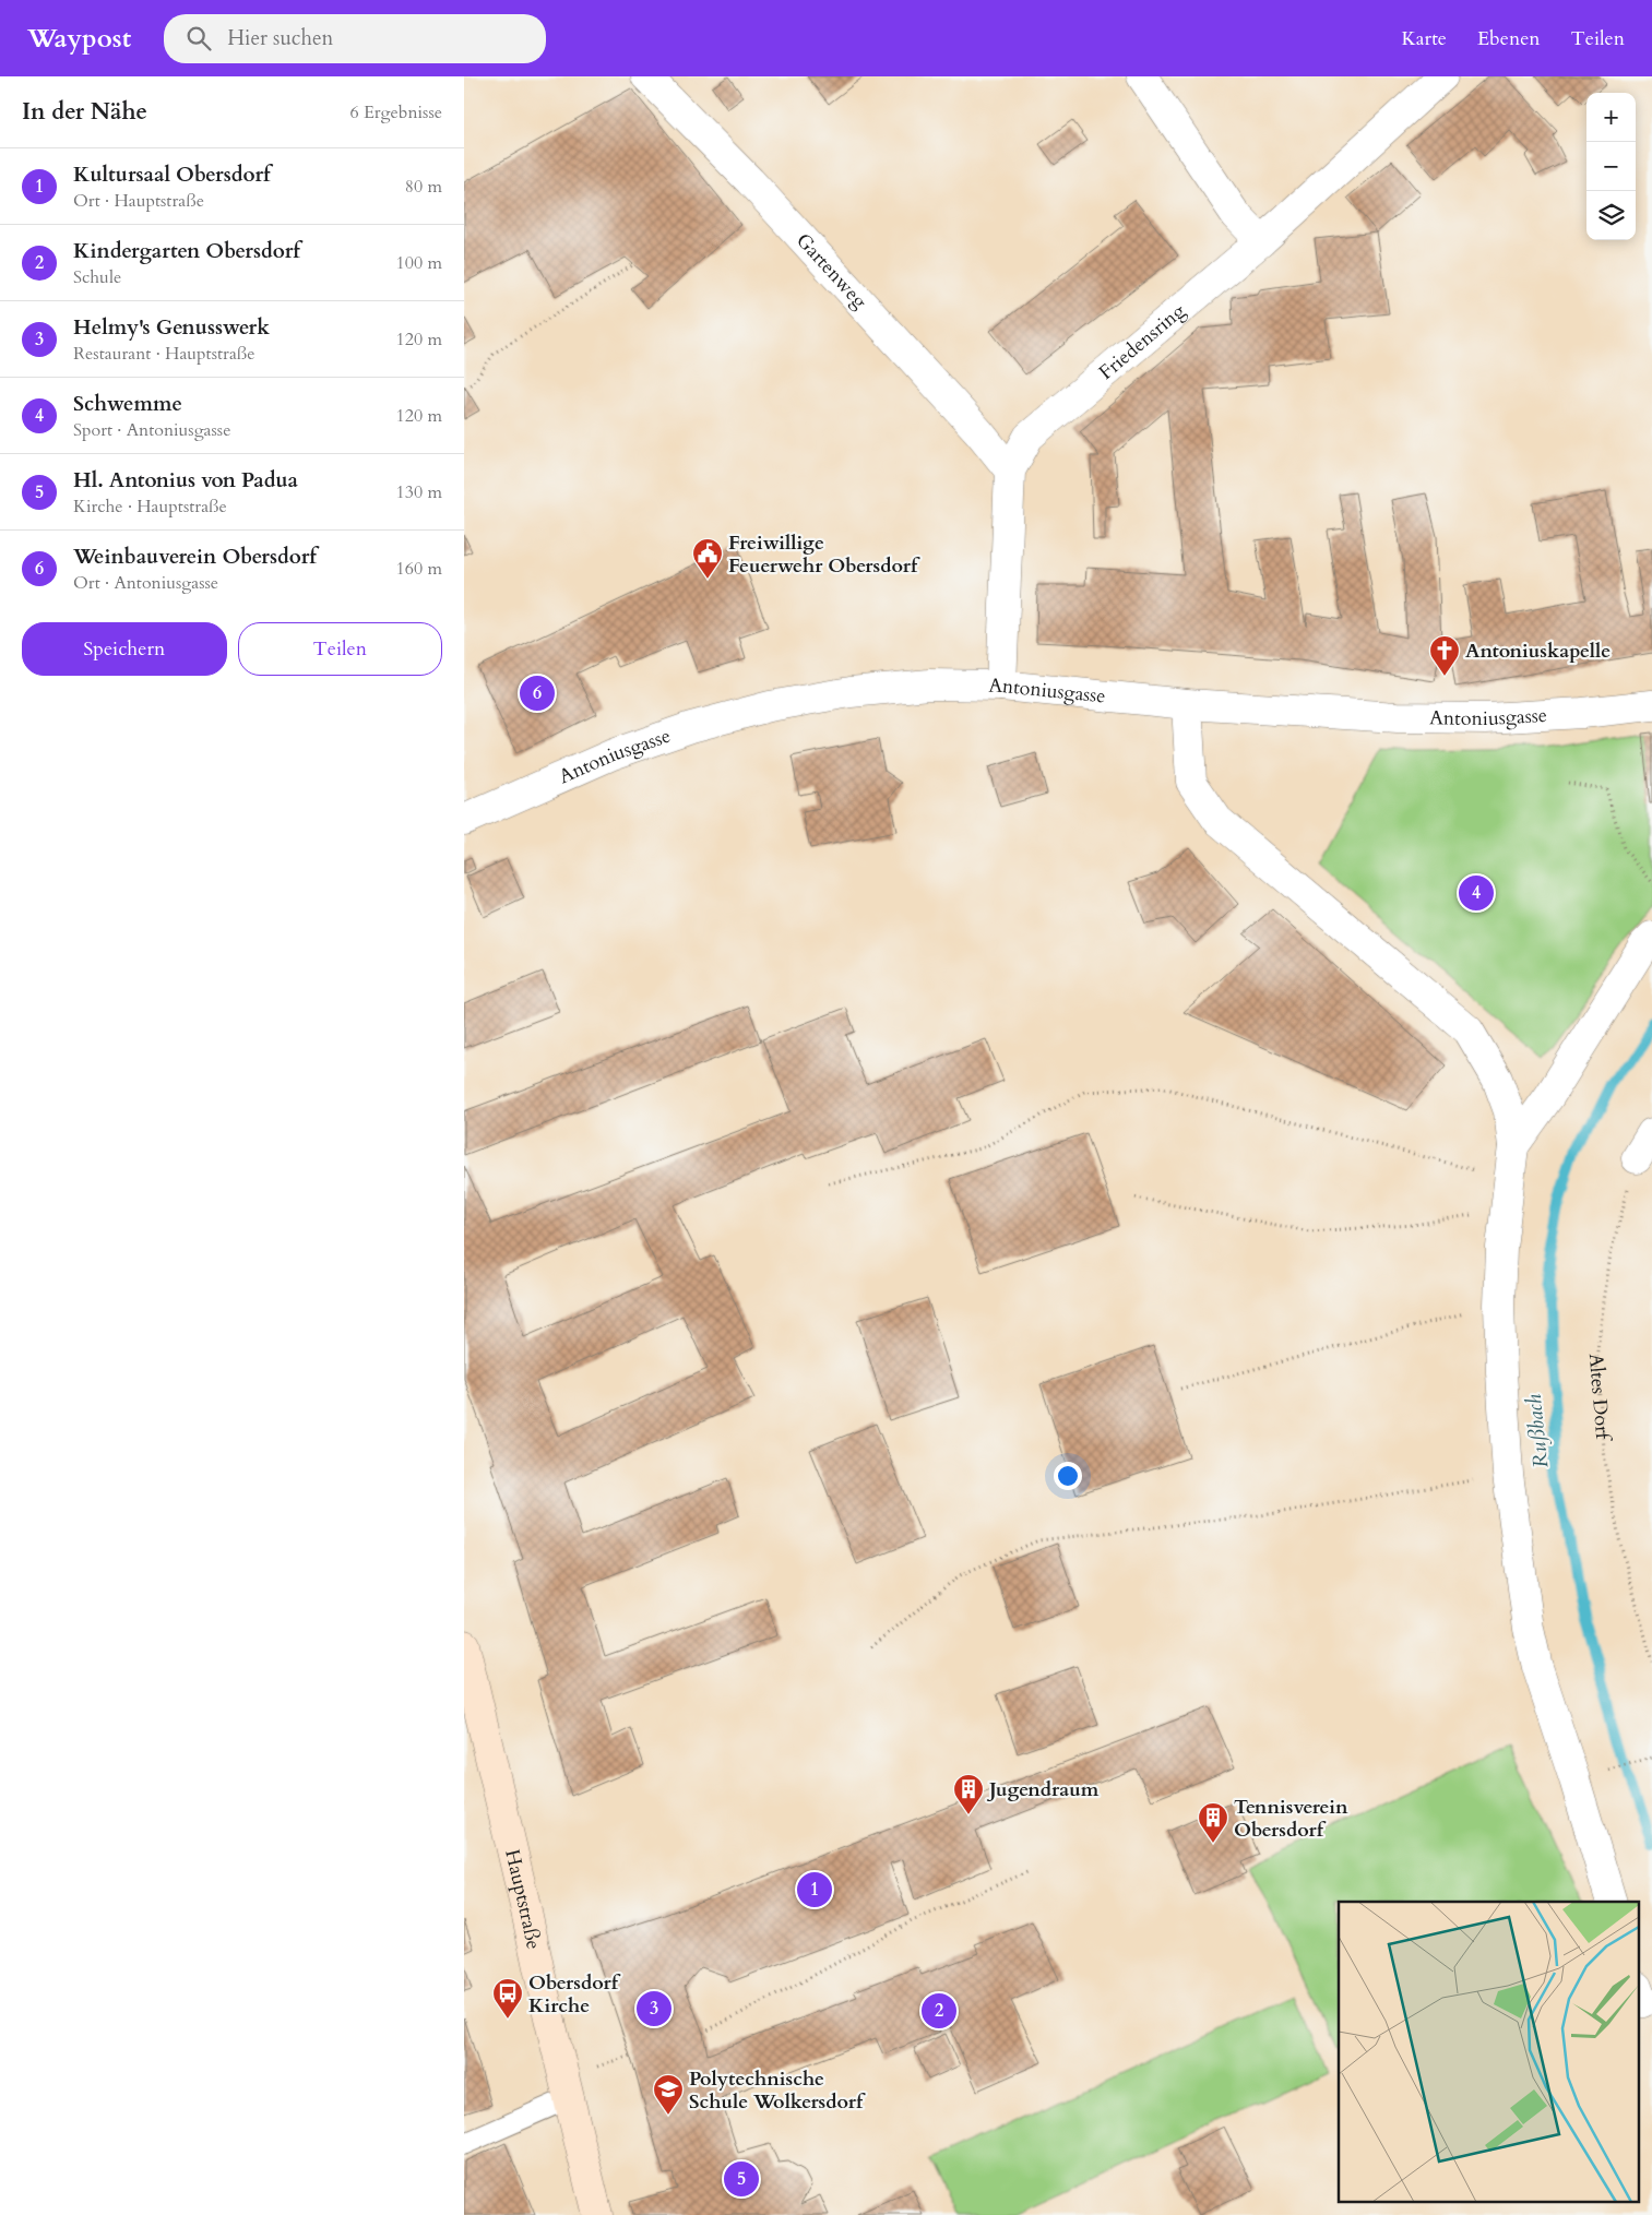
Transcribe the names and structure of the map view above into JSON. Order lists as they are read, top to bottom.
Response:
{
  "streets": {
    "main road": ["Hauptstraße"],
    "street": ["Gartenweg", "Friedensring", "Antoniusgasse"],
    "path": ["Altes Dorf"]
  },
  "crossings": [
    ["Gartenweg", "Friedensring"],
    ["Friedensring", "Antoniusgasse"]
  ],
  "water": ["Rußbach"],
  "places": {
    "public building": ["Freiwillige Feuerwehr Obersdorf"],
    "church": ["Antoniuskapelle"],
    "building": ["Jugendraum", "Tennisverein Obersdorf"],
    "bus stop": ["Obersdorf Kirche"],
    "school or university": ["Polytechnische Schule Wolkersdorf"]
  },
  "page": {
    "header": "Waypost",
    "search": "Hier suchen",
    "nav": ["Karte", "Ebenen", "Teilen"],
    "heading": ["In der Nähe", "6 Ergebnisse"],
    "map_buttons": ["+", "−"],
    "list": [
      {
        "mark": "1",
        "name": "Kultursaal Obersdorf",
        "note": "Ort · Hauptstraße",
        "value": "80 m"
      },
      {
        "mark": "2",
        "name": "Kindergarten Obersdorf",
        "note": "Schule",
        "value": "100 m"
      },
      {
        "mark": "3",
        "name": "Helmy's Genusswerk",
        "note": "Restaurant · Hauptstraße",
        "value": "120 m"
      },
      {
        "mark": "4",
        "name": "Schwemme",
        "note": "Sport · Antoniusgasse",
        "value": "120 m"
      },
      {
        "mark": "5",
        "name": "Hl. Antonius von Padua",
        "note": "Kirche · Hauptstraße",
        "value": "130 m"
      },
      {
        "mark": "6",
        "name": "Weinbauverein Obersdorf",
        "note": "Ort · Antoniusgasse",
        "value": "160 m"
      }
    ],
    "buttons": ["Speichern", "Teilen"],
    "pins": [
      "6",
      "4",
      "1",
      "3",
      "2",
      "5"
    ]
  }
}
